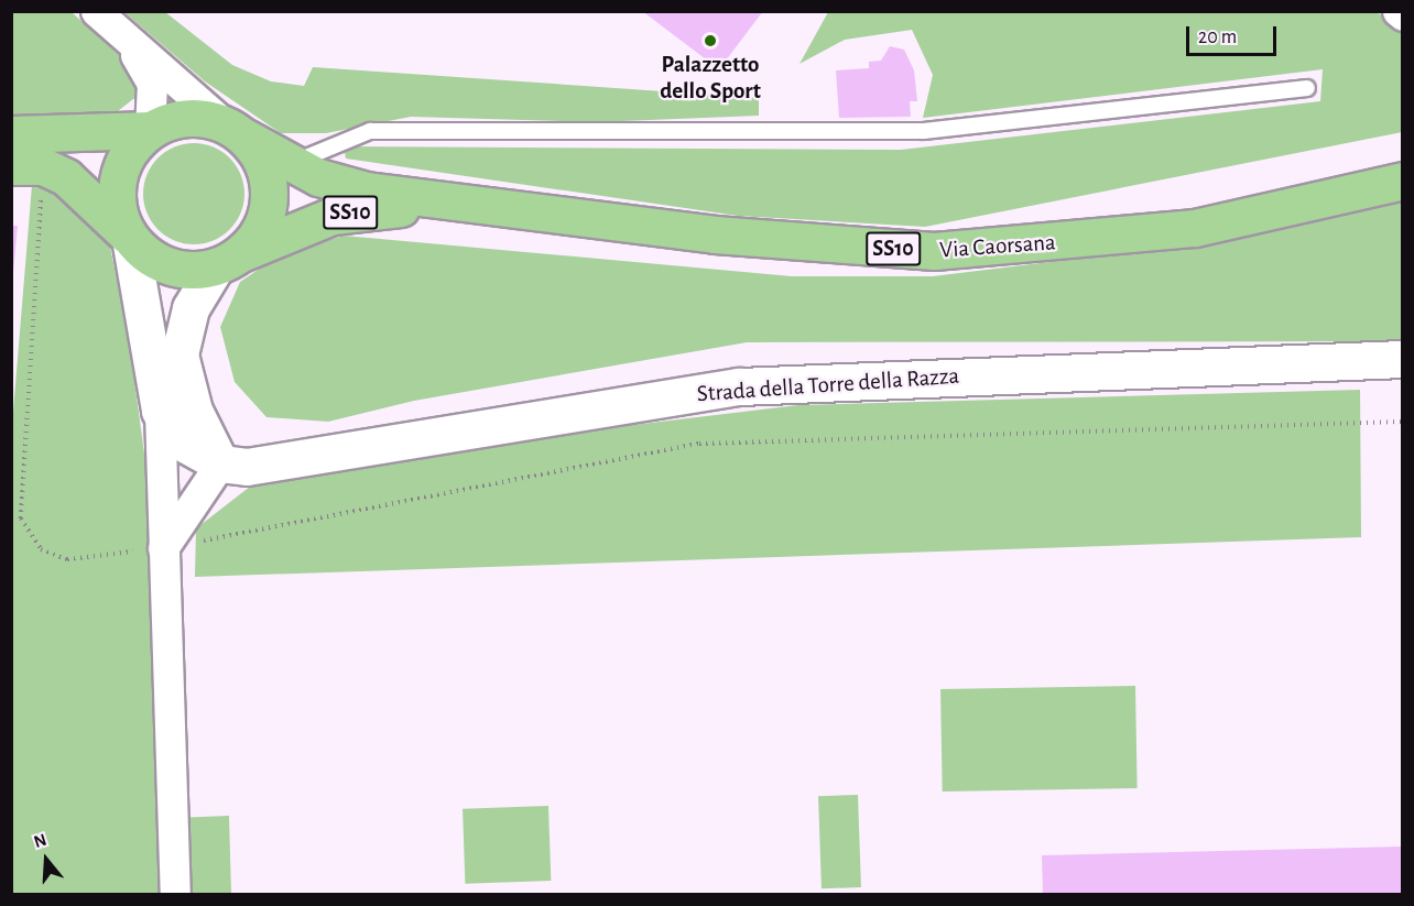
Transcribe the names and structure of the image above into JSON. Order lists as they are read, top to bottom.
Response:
{
  "streets": {
    "main road": ["SS10", "Via Caorsana"],
    "street": ["Strada della Torre della Razza"]
  },
  "crossings": [
    ["SS10", "Via Caorsana"]
  ],
  "places": ["Palazzetto dello Sport"],
  "scale_bar": "20 m",
  "north": "top"
}
